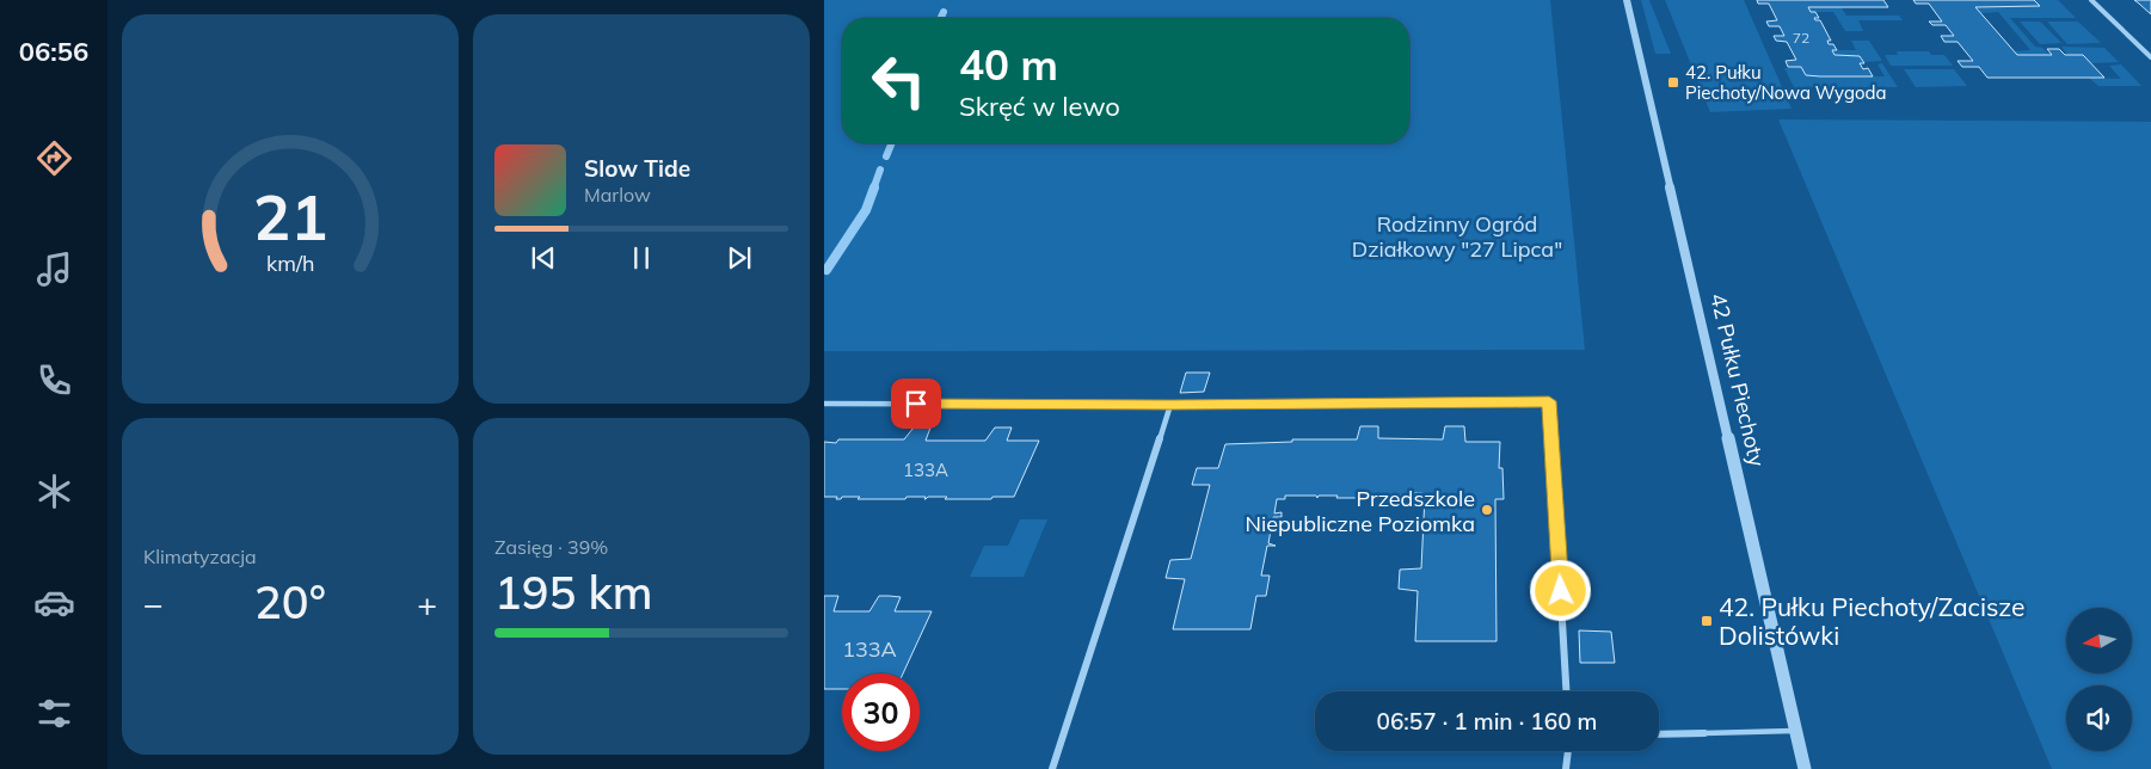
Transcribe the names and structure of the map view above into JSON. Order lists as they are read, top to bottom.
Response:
{
  "streets": {
    "street": ["42 Pułku Piechoty"]
  },
  "parks": ["Rodzinny Ogród Działkowy \"27 Lipca\""],
  "places": {
    "transit": ["42. Pułku Piechoty/Nowa Wygoda", "42. Pułku Piechoty/Zacisze Dolistówki"],
    "other": ["Przedszkole Niepubliczne Poziomka"]
  },
  "house_numbers": ["72", "133A", "133A"],
  "north": "left",
  "page": {
    "tabs": "06:56",
    "turn": ["40 m", "Skręć w lewo"],
    "song": ["Slow Tide", "Marlow"],
    "tile": [
      "Klimatyzacja",
      ["Zasięg · 39%", "195 km"]
    ],
    "heat": ["−", "20°", "+"],
    "limit": "30",
    "trip": "06:57 · 1 min · 160 m",
    "gauge": ["21", "km/h"]
  }
}
